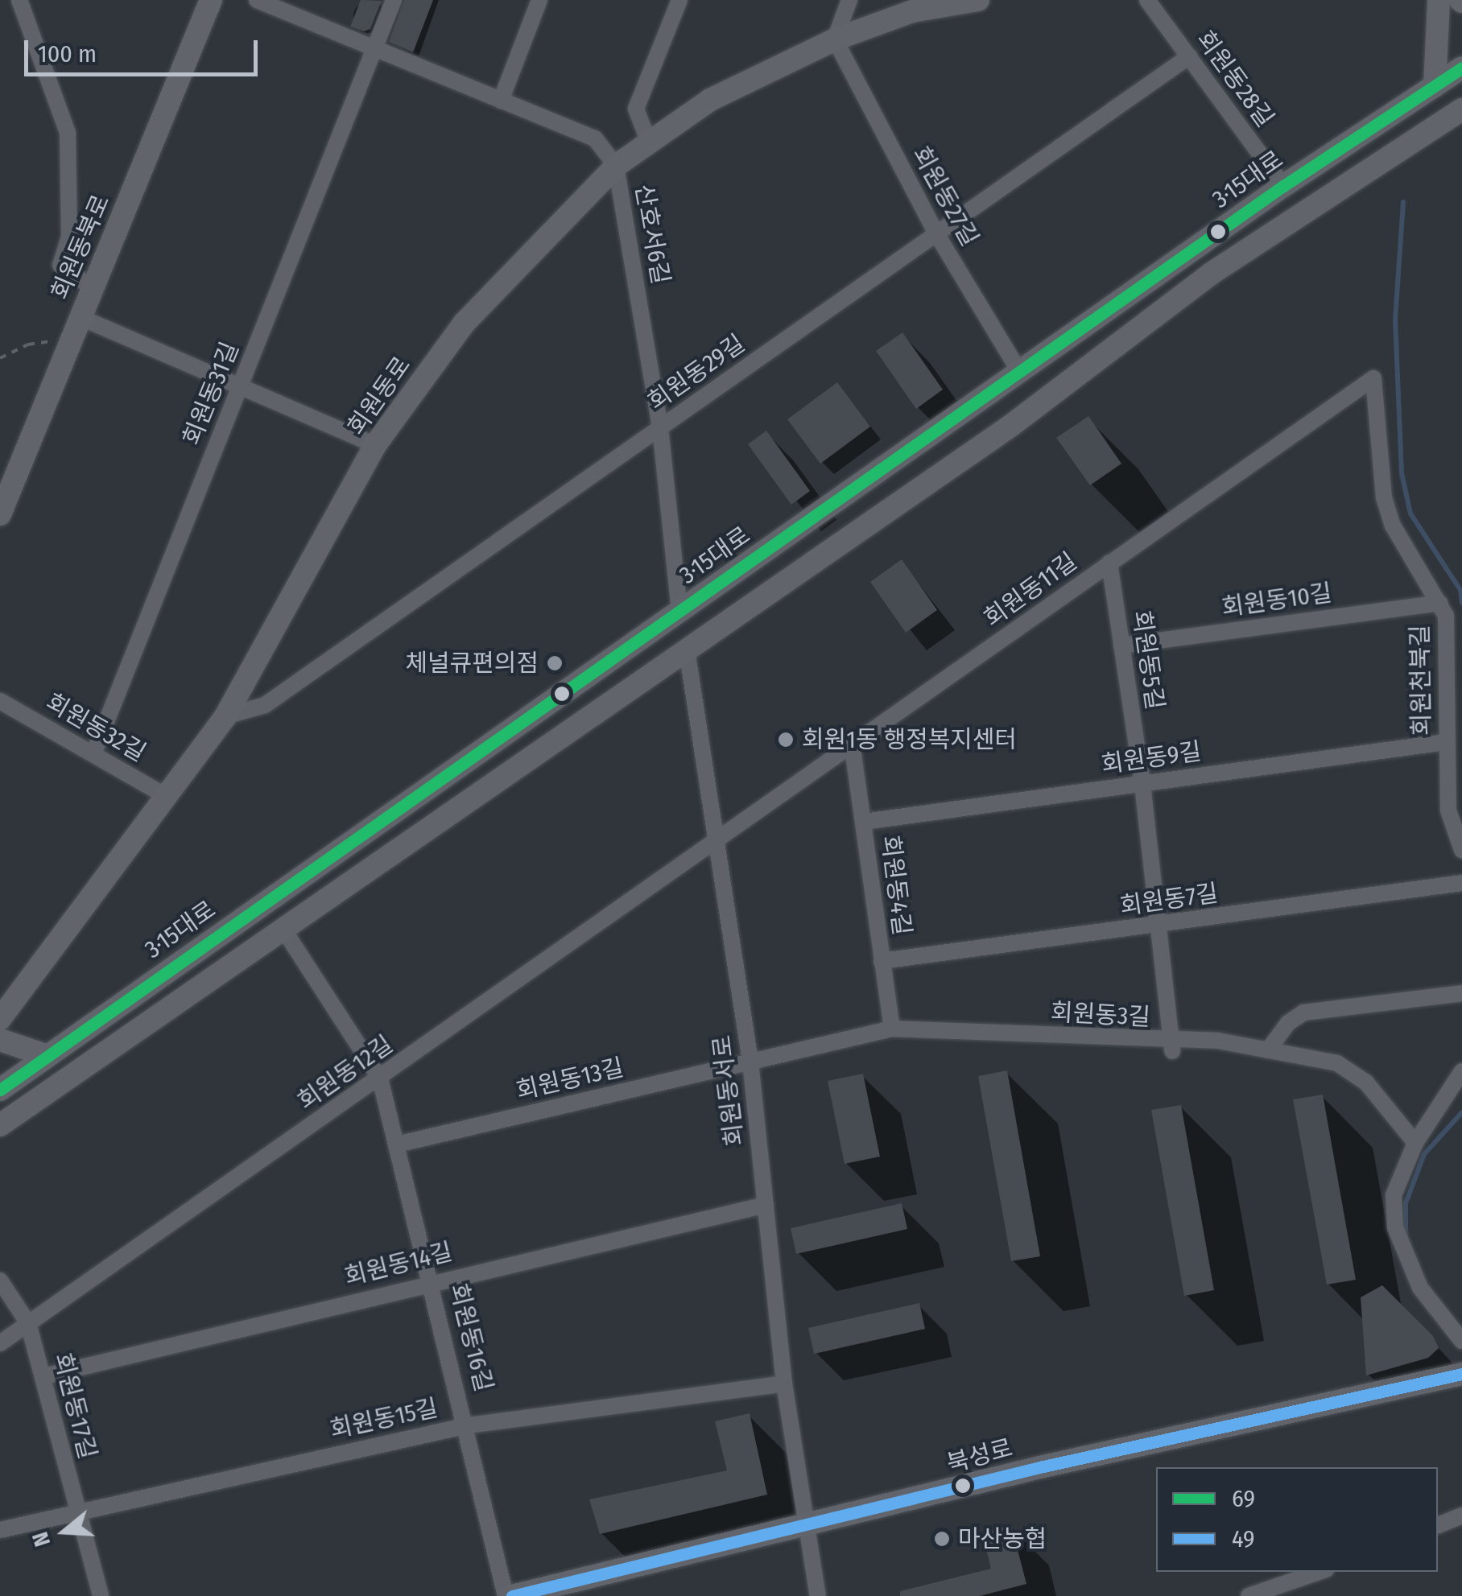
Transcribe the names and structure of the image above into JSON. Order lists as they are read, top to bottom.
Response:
{
  "streets": {
    "main road": [
      "3·15대로",
      "회원동북로",
      "회원동로",
      "북성로"
    ],
    "street": [
      "회원동28길",
      "회원동27길",
      "산호서6길",
      "회원동29길",
      "회원동31길",
      "회원동11길",
      "회원동10길",
      "회원동5길",
      "회원천북길",
      "회원동32길",
      "회원동9길",
      "회원동4길",
      "회원동7길",
      "회원동3길",
      "회원동12길",
      "회원동13길",
      "회원동서로",
      "회원동14길",
      "회원동16길",
      "회원동17길",
      "회원동15길"
    ]
  },
  "crossings": [
    ["회원동28길", "3·15대로"],
    ["회원동28길", "회원동29길"],
    ["3·15대로", "회원동27길"],
    ["3·15대로", "산호서6길"],
    ["회원동27길", "회원동29길"],
    ["회원동27길", "회원동로"],
    ["산호서6길", "회원동29길"],
    ["산호서6길", "회원동31길"],
    ["산호서6길", "회원동로"],
    ["회원동29길", "회원동로"],
    ["회원동31길", "회원동32길"],
    ["회원동로", "회원동32길"],
    ["회원동11길", "회원동5길"],
    ["회원동11길", "회원천북길"],
    ["회원동11길", "회원동4길"],
    ["회원동11길", "회원동12길"],
    ["회원동11길", "회원동서로"],
    ["회원동10길", "회원동5길"],
    ["회원동10길", "회원천북길"],
    ["회원동5길", "회원동9길"],
    ["회원동5길", "회원동7길"],
    ["회원동5길", "회원동3길"],
    ["회원천북길", "회원동9길"],
    ["회원동9길", "회원동4길"],
    ["회원동4길", "회원동7길"],
    ["회원동4길", "회원동3길"],
    ["회원동3길", "회원동13길"],
    ["회원동3길", "회원동서로"],
    ["회원동12길", "회원동서로"],
    ["회원동12길", "회원동16길"],
    ["회원동12길", "회원동17길"],
    ["회원동13길", "회원동서로"],
    ["회원동13길", "회원동16길"],
    ["회원동서로", "회원동14길"],
    ["회원동서로", "회원동15길"],
    ["회원동서로", "북성로"],
    ["회원동14길", "회원동16길"],
    ["회원동14길", "회원동17길"],
    ["회원동16길", "회원동15길"],
    ["회원동16길", "북성로"],
    ["회원동17길", "회원동15길"]
  ],
  "places": ["체널큐편의점", "회원1동 행정복지센터", "마산농협"],
  "lines": ["transit line 69", "transit line 49"],
  "legend": ["69", "49"],
  "scale_bar": "100 m",
  "north": "left"
}
